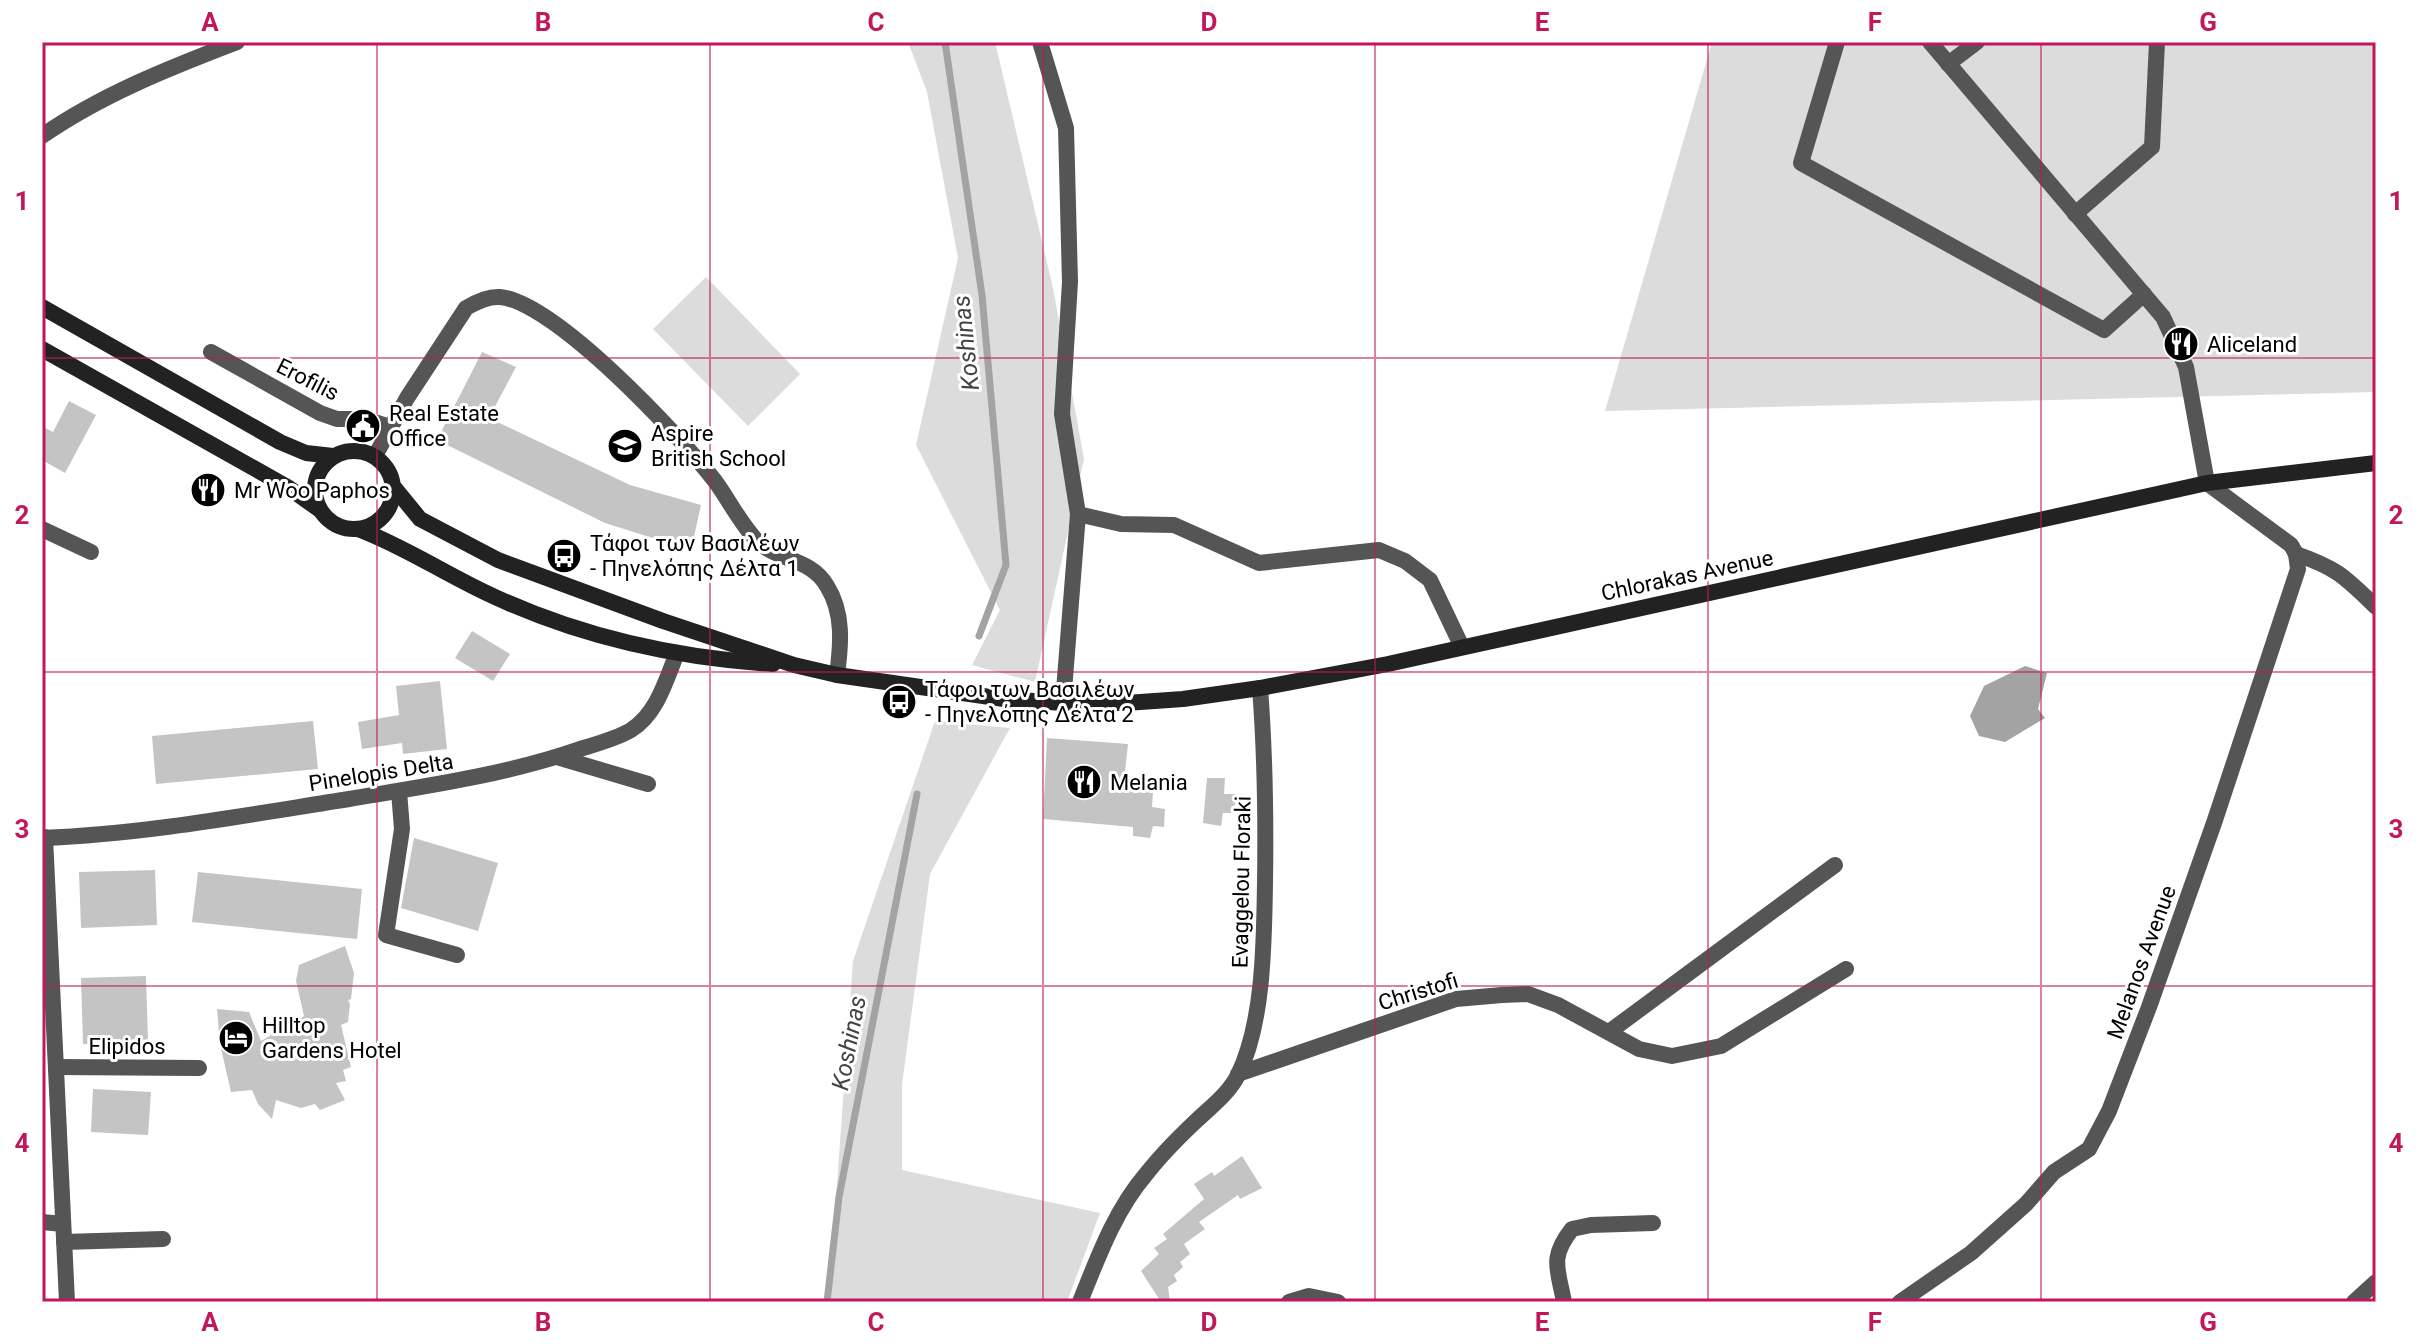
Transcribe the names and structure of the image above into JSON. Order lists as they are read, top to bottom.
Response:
{
  "streets": {
    "main road": ["Chlorakas Avenue"],
    "street": [
      "Erofilis",
      "Pinelopis Delta",
      "Evaggelou Floraki",
      "Melanos Avenue",
      "Christofi",
      "Elipidos"
    ]
  },
  "crossings": [
    ["Chlorakas Avenue", "Evaggelou Floraki"],
    ["Evaggelou Floraki", "Christofi"]
  ],
  "water": ["Koshinas"],
  "places": {
    "restaurant": ["Aliceland", "Mr Woo Paphos", "Melania"],
    "public building": ["Real Estate Office"],
    "school or university": ["Aspire British School"],
    "bus stop": ["Τάφοι των Βασιλέων - Πηνελόπης Δέλτα 1", "Τάφοι των Βασιλέων - Πηνελόπης Δέλτα 2"],
    "hotel": ["Hilltop Gardens Hotel"]
  },
  "grid": {
    "columns": [
      "A",
      "B",
      "C",
      "D",
      "E",
      "F",
      "G"
    ],
    "rows": [
      "1",
      "2",
      "3",
      "4"
    ]
  }
}
